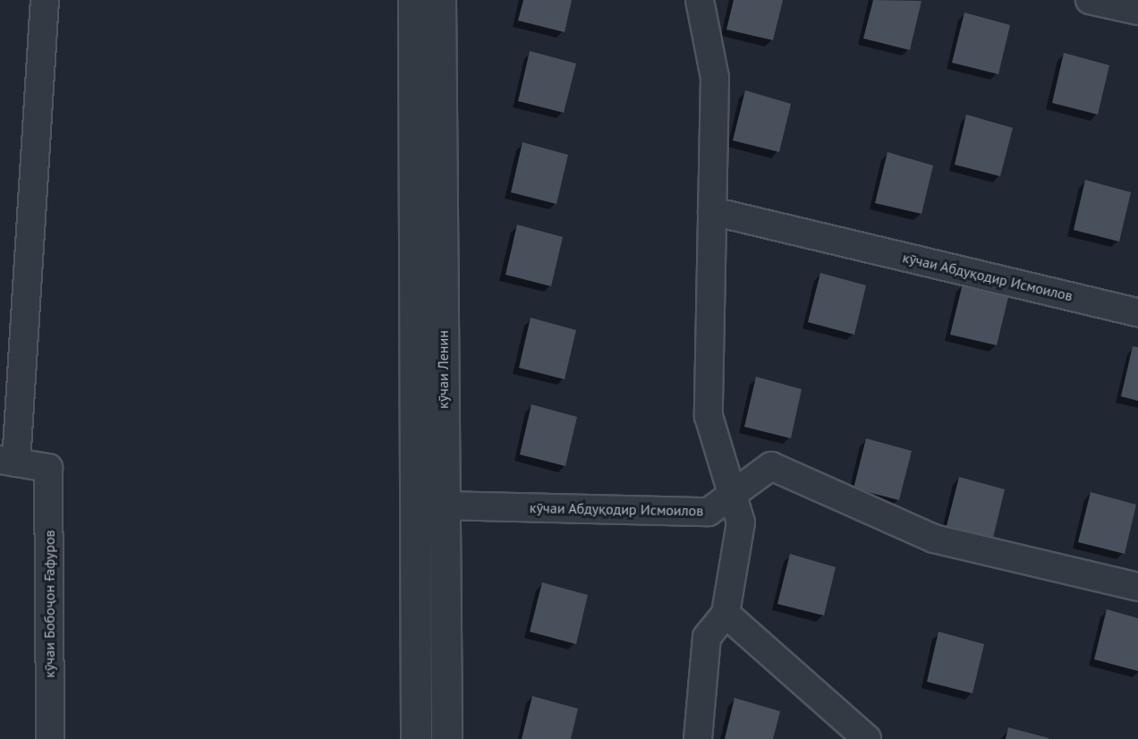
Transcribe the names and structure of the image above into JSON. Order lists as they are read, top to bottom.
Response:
{
  "streets": {
    "street": ["кӯчаи Абдуқодир Исмоилов", "кӯчаи Ленин", "кӯчаи Бобоҷон Ғафуров"]
  },
  "crossings": [
    ["кӯчаи Абдуқодир Исмоилов", "кӯчаи Ленин"]
  ]
}
